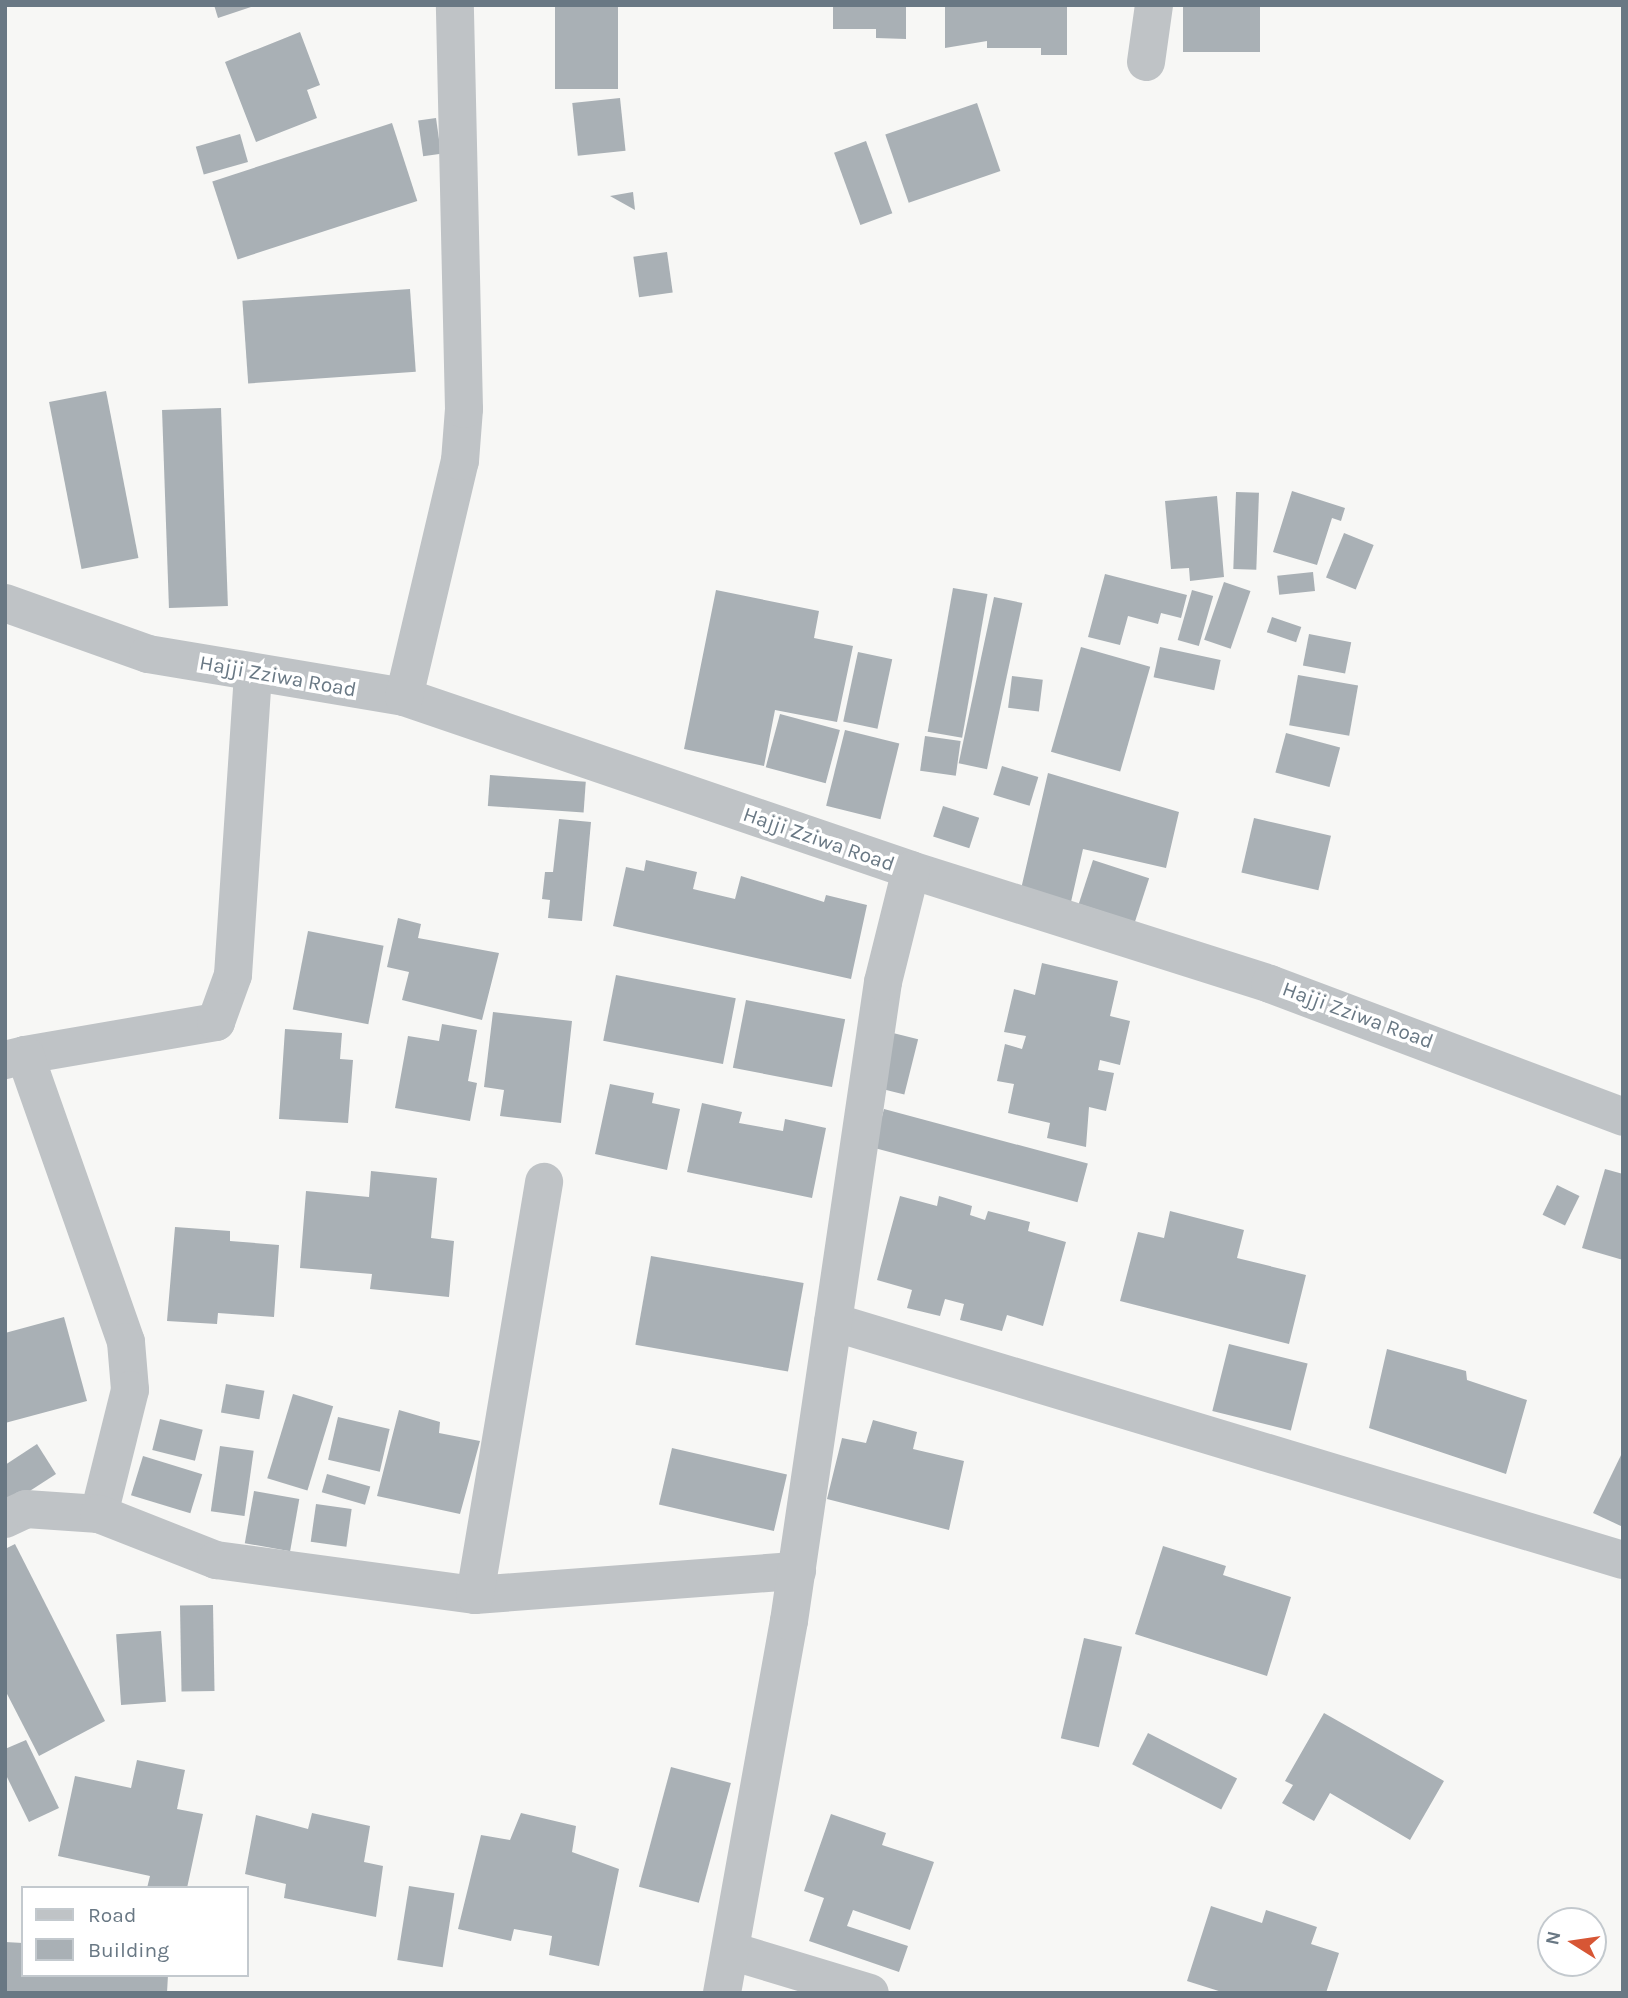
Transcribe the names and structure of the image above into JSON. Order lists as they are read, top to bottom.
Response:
{
  "streets": {
    "street": ["Hajji Zziwa Road"]
  },
  "legend": ["Road", "Building"],
  "north": "left"
}
